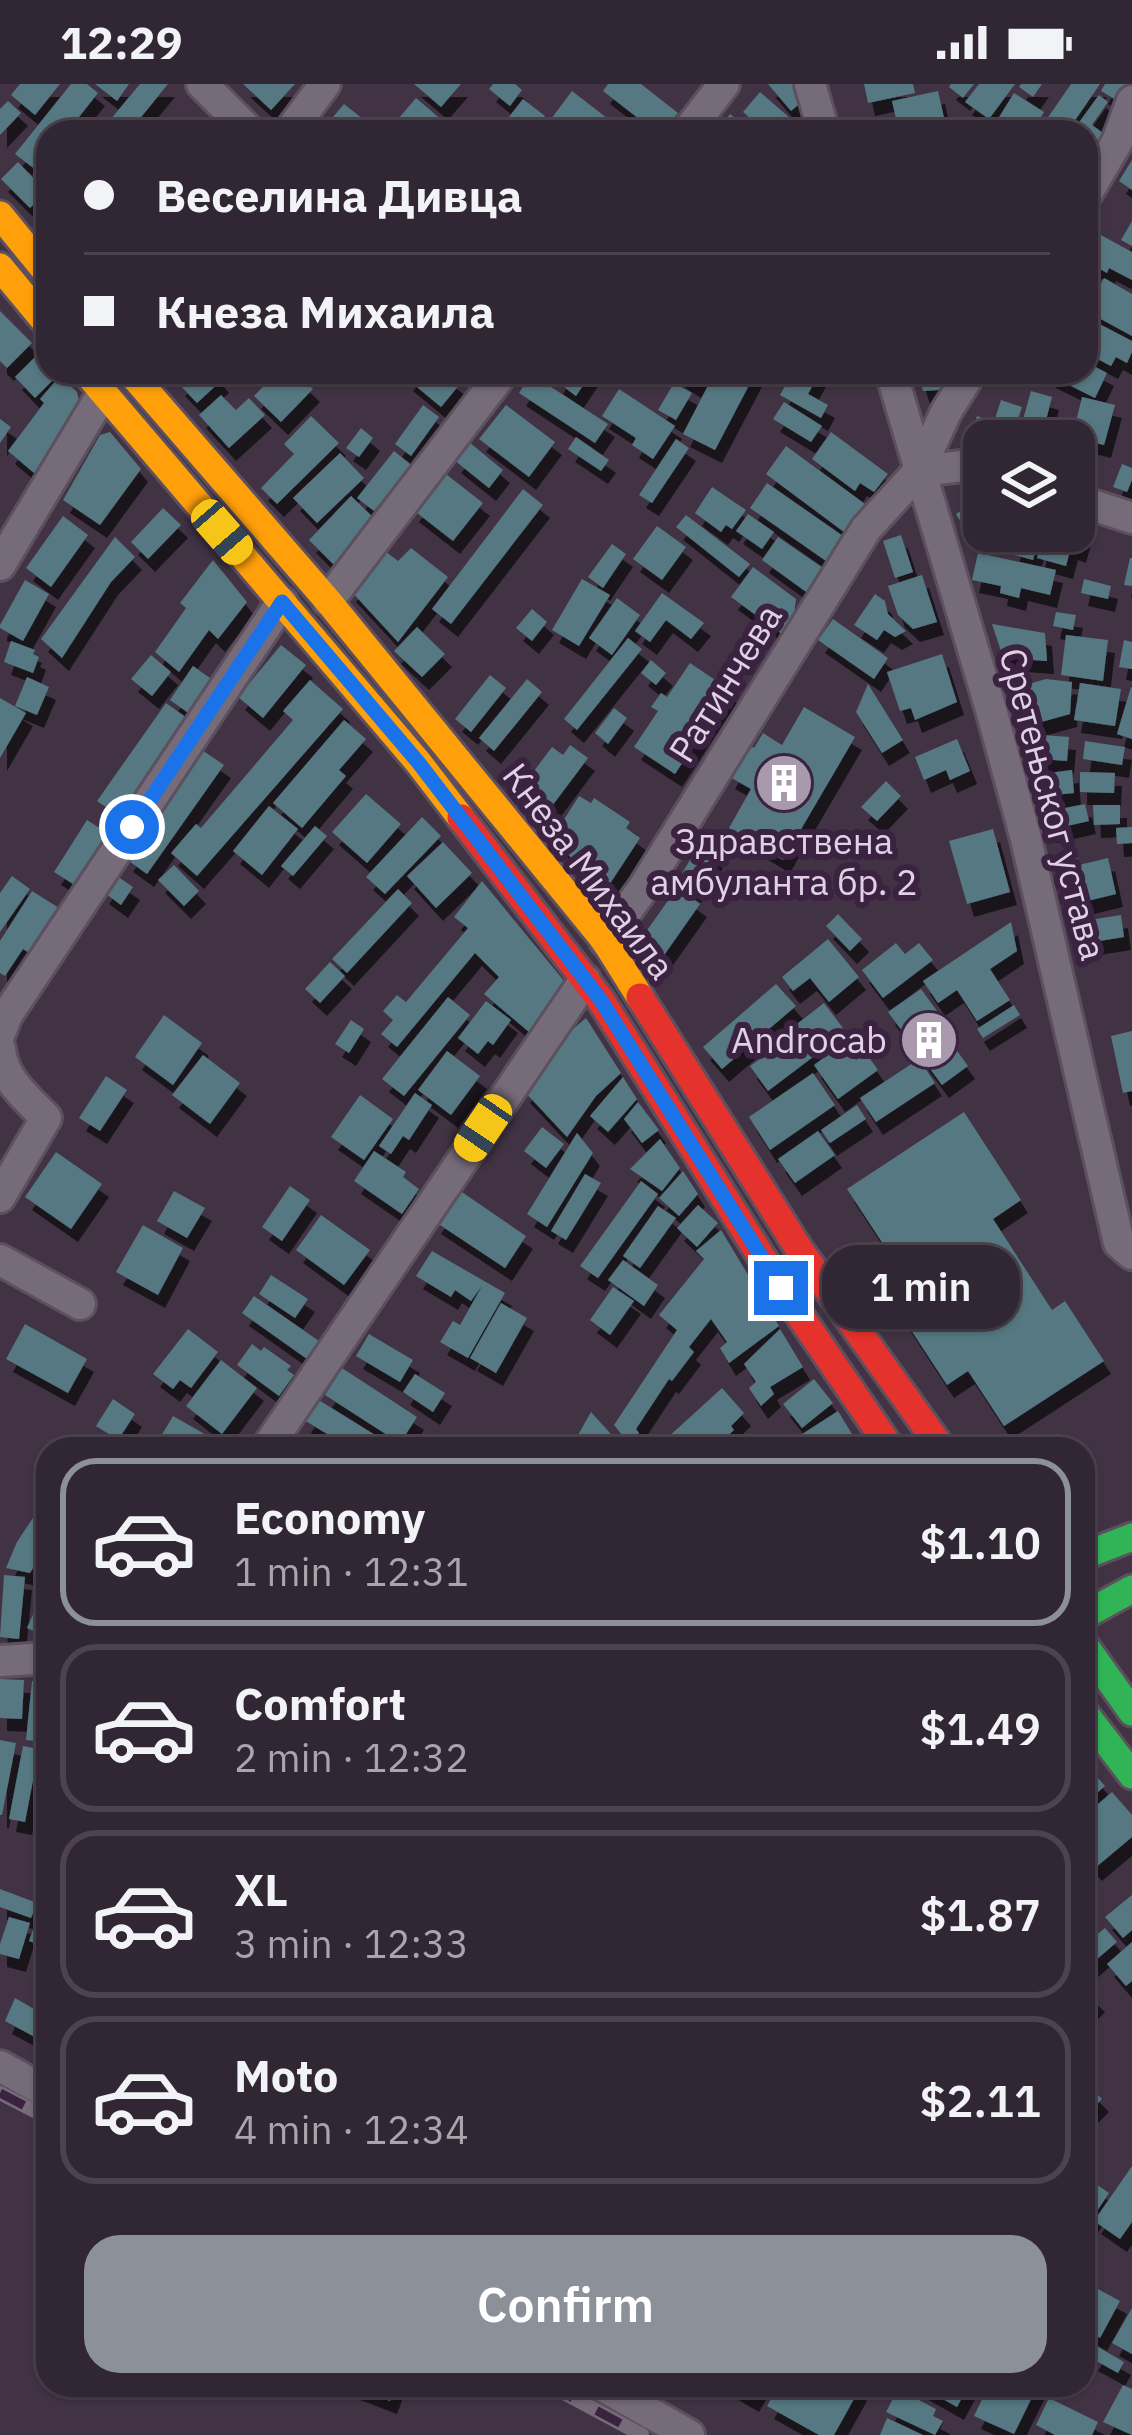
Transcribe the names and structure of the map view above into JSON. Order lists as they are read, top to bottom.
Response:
{
  "streets": {
    "main road": ["Кнеза Михаила"],
    "street": ["Ратинчева", "Сретењског устава"]
  },
  "crossings": [
    ["Ратинчева", "Сретењског устава"],
    ["Ратинчева", "Кнеза Михаила"]
  ],
  "places": {
    "building": ["Здравствена амбуланта бр. 2", "Androcab"]
  },
  "page": {
    "status": "12:29",
    "banner": ["Веселина Дивца", "Кнеза Михаила"],
    "bubble": "1 min",
    "list": [
      {
        "name": "Economy",
        "note": "1 min · 12:31",
        "value": "$1.10"
      },
      {
        "name": "Comfort",
        "note": "2 min · 12:32",
        "value": "$1.49"
      },
      {
        "name": "XL",
        "note": "3 min · 12:33",
        "value": "$1.87"
      },
      {
        "name": "Moto",
        "note": "4 min · 12:34",
        "value": "$2.11"
      }
    ],
    "buttons": "Confirm"
  }
}
